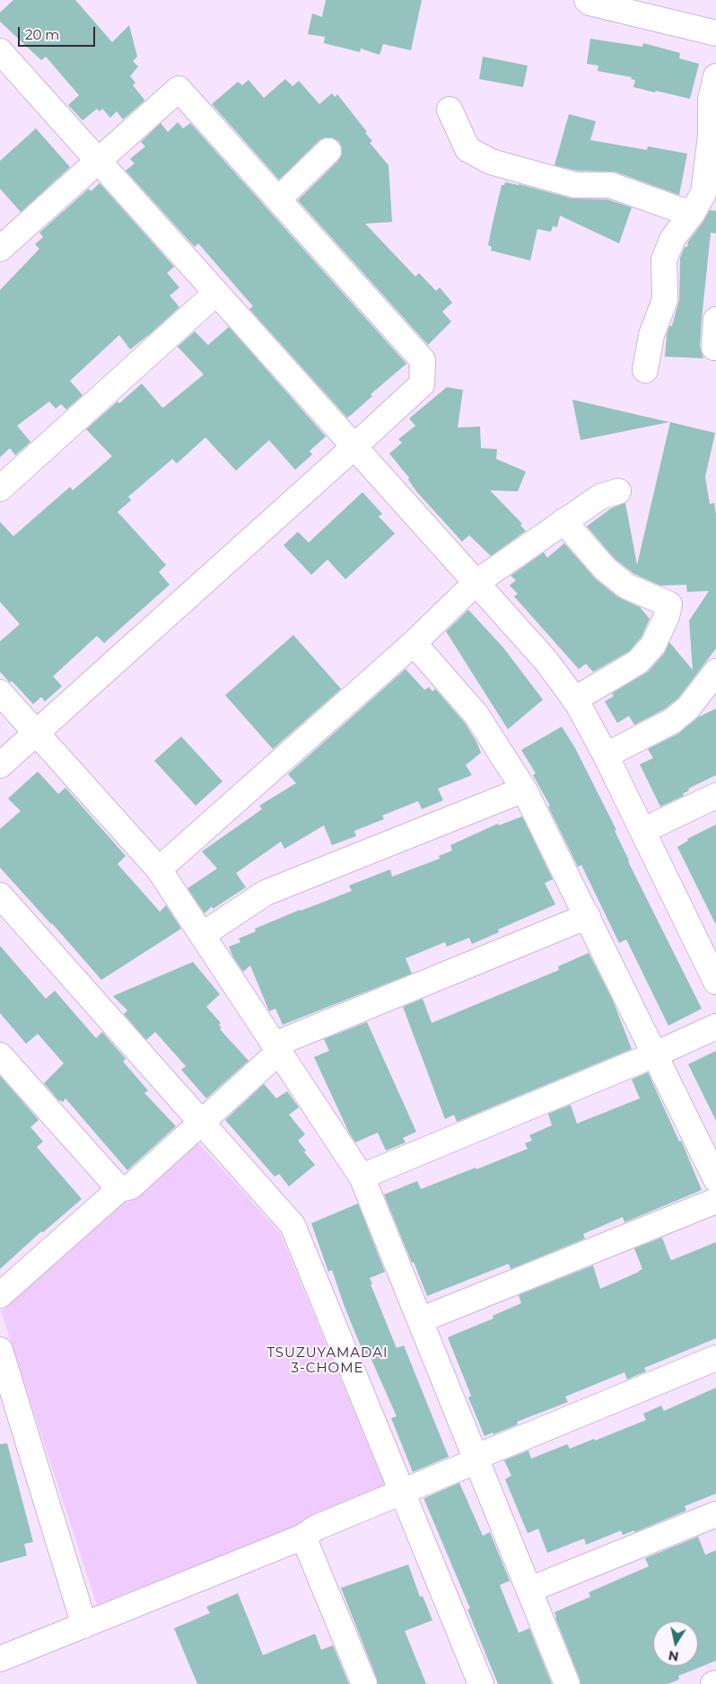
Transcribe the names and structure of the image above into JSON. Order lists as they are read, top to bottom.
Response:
{
  "districts": ["TSUZUYAMADAI 3-CHOME"],
  "scale_bar": "20 m",
  "north": "bottom"
}
